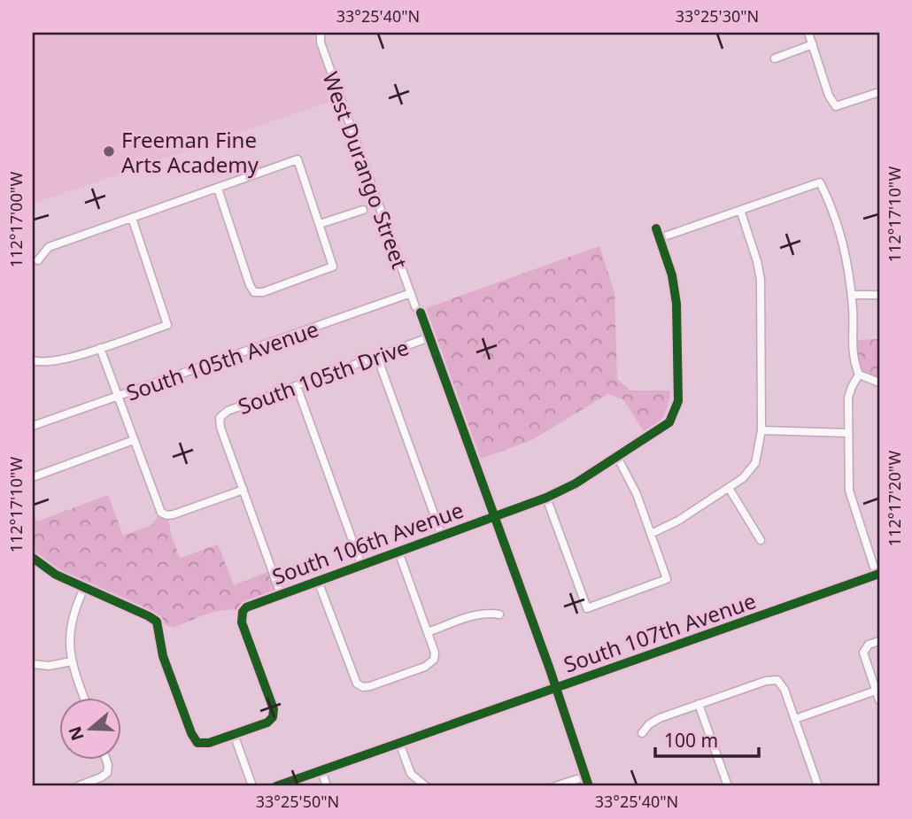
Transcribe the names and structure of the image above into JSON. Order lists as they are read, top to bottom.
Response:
{
  "streets": {
    "main road": ["South 107th Avenue"],
    "street": [
      "West Durango Street",
      "South 105th Avenue",
      "South 105th Drive",
      "South 106th Avenue"
    ]
  },
  "crossings": [
    ["West Durango Street", "South 105th Avenue"],
    ["West Durango Street", "South 105th Drive"],
    ["West Durango Street", "South 106th Avenue"],
    ["West Durango Street", "South 107th Avenue"]
  ],
  "places": ["Freeman Fine Arts Academy"],
  "scale_bar": "100 m",
  "north": "left",
  "coordinates": [
    "33°25'40\"N",
    "33°25'30\"N",
    "112°17'10\"W",
    "112°17'00\"W",
    "112°17'20\"W",
    "33°25'50\"N"
  ]
}
